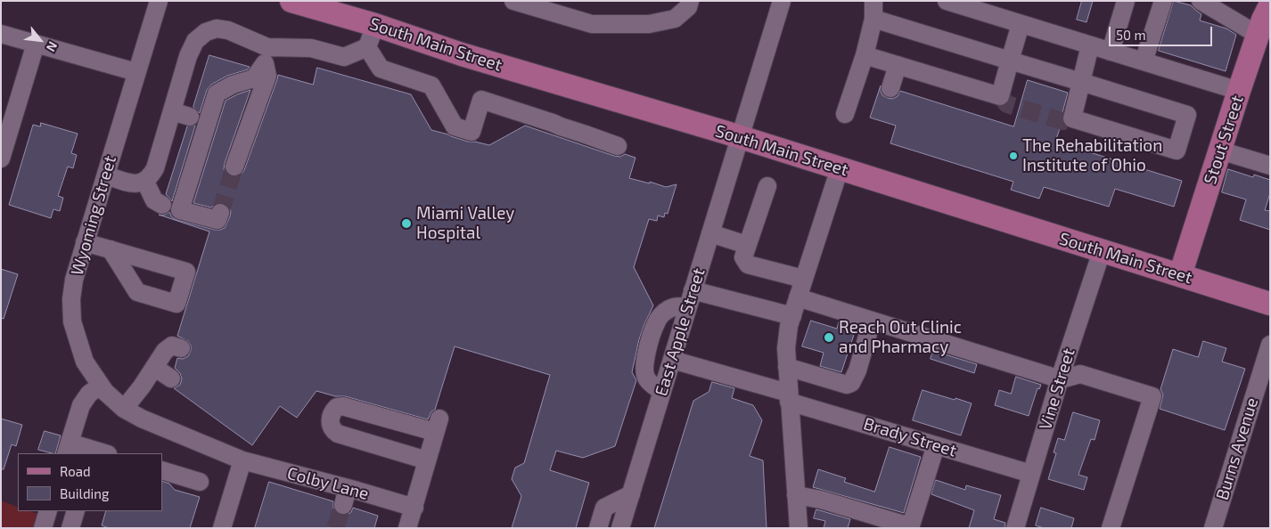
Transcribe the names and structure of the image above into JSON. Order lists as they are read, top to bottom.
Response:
{
  "streets": {
    "main road": ["South Main Street", "Stout Street"],
    "street": [
      "Wyoming Street",
      "East Apple Street",
      "Vine Street",
      "Brady Street",
      "Burns Avenue",
      "Colby Lane"
    ]
  },
  "crossings": [
    ["South Main Street", "Stout Street"],
    ["South Main Street", "East Apple Street"],
    ["South Main Street", "Vine Street"],
    ["Wyoming Street", "Colby Lane"],
    ["East Apple Street", "Brady Street"],
    ["Vine Street", "Brady Street"]
  ],
  "places": ["The Rehabilitation Institute of Ohio", "Miami Valley Hospital", "Reach Out Clinic and Pharmacy"],
  "legend": ["Road", "Building"],
  "scale_bar": "50 m",
  "north": "bottom right"
}
